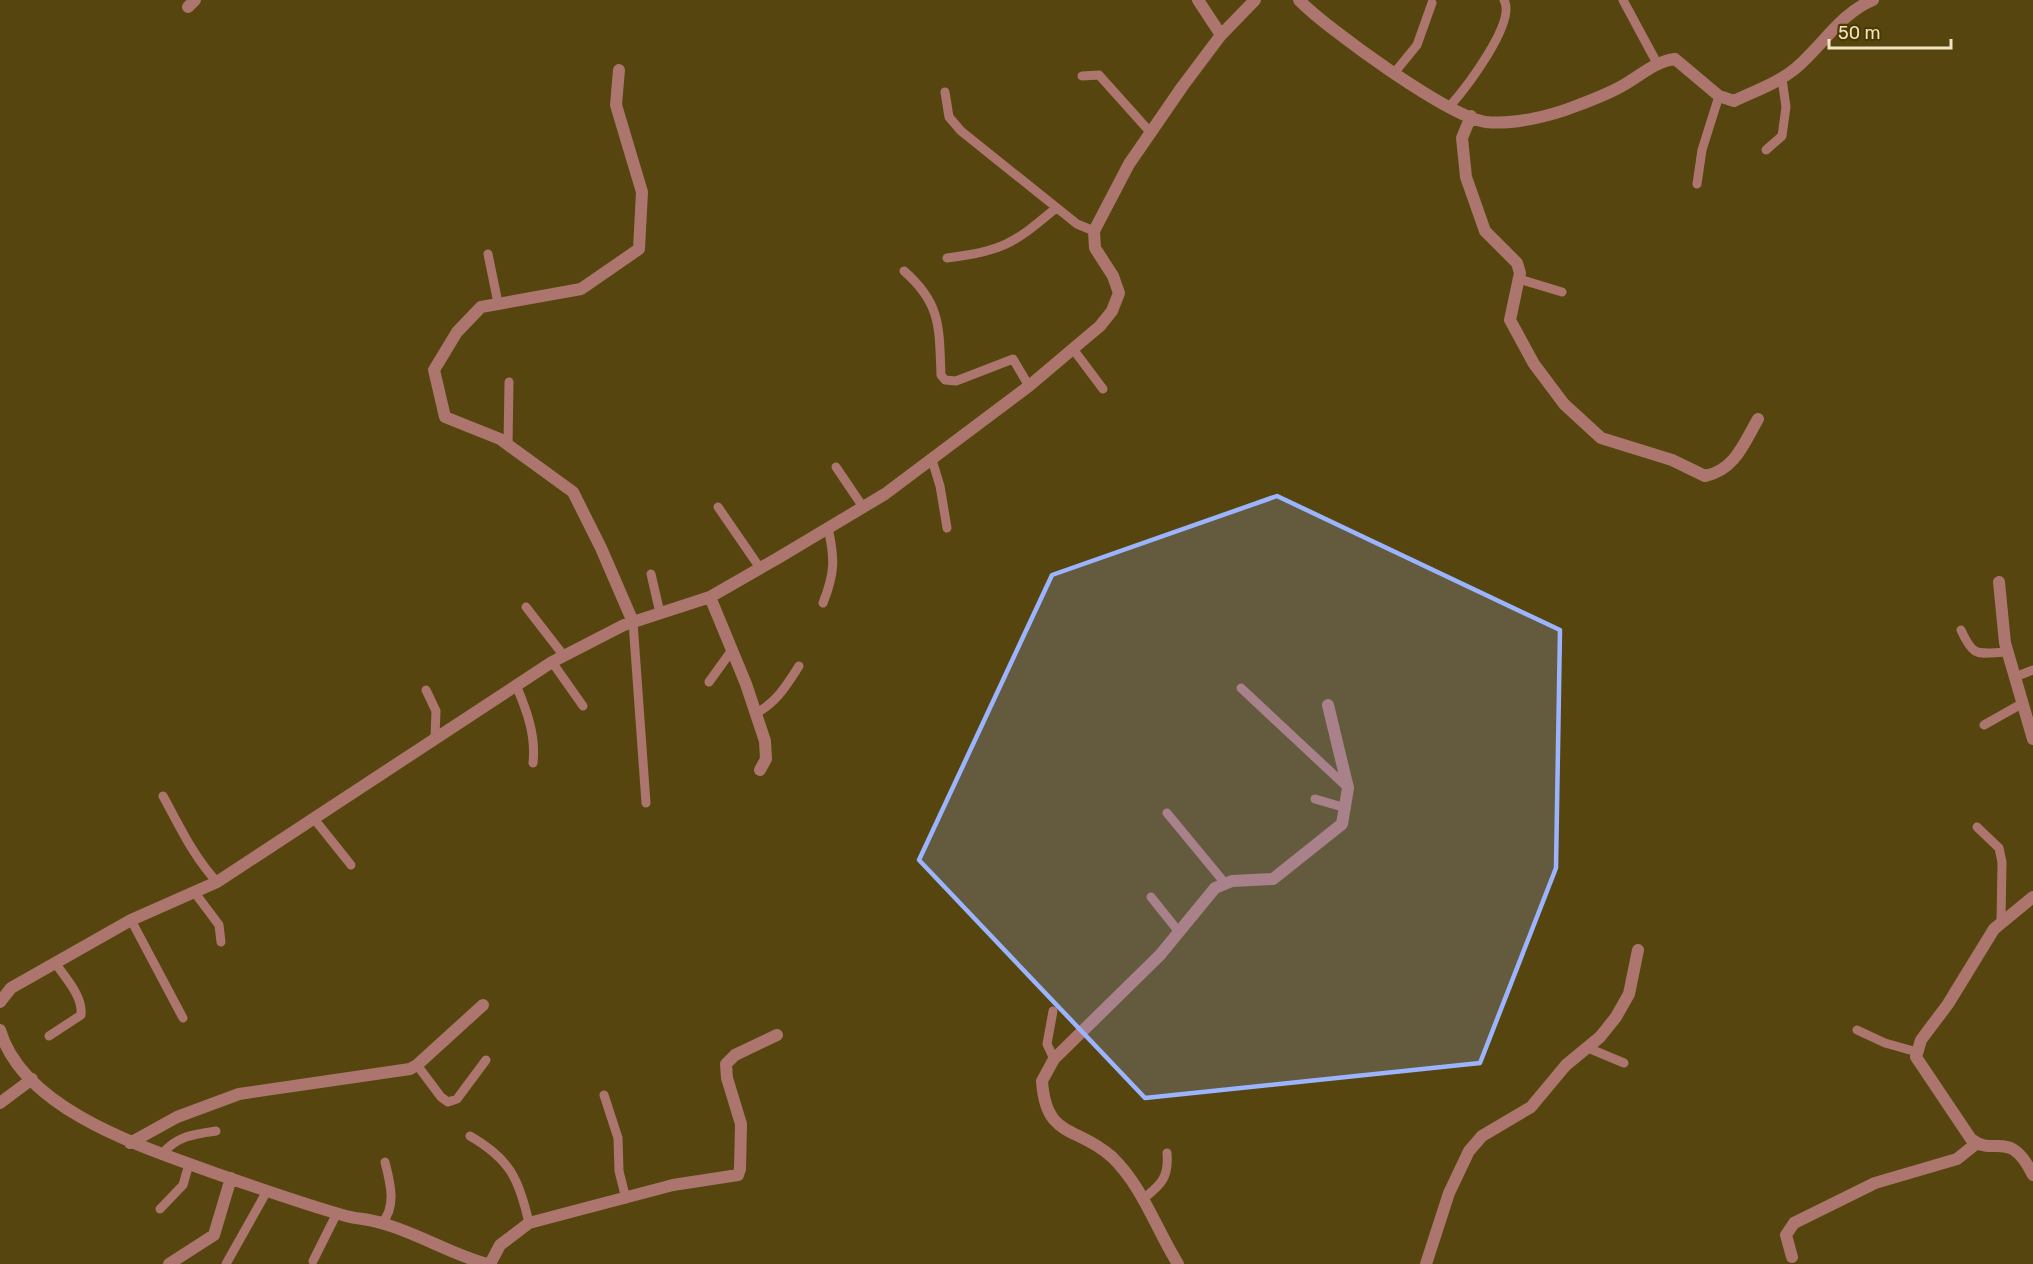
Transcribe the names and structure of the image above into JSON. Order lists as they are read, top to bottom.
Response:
{
  "scale_bar": "50 m"
}
